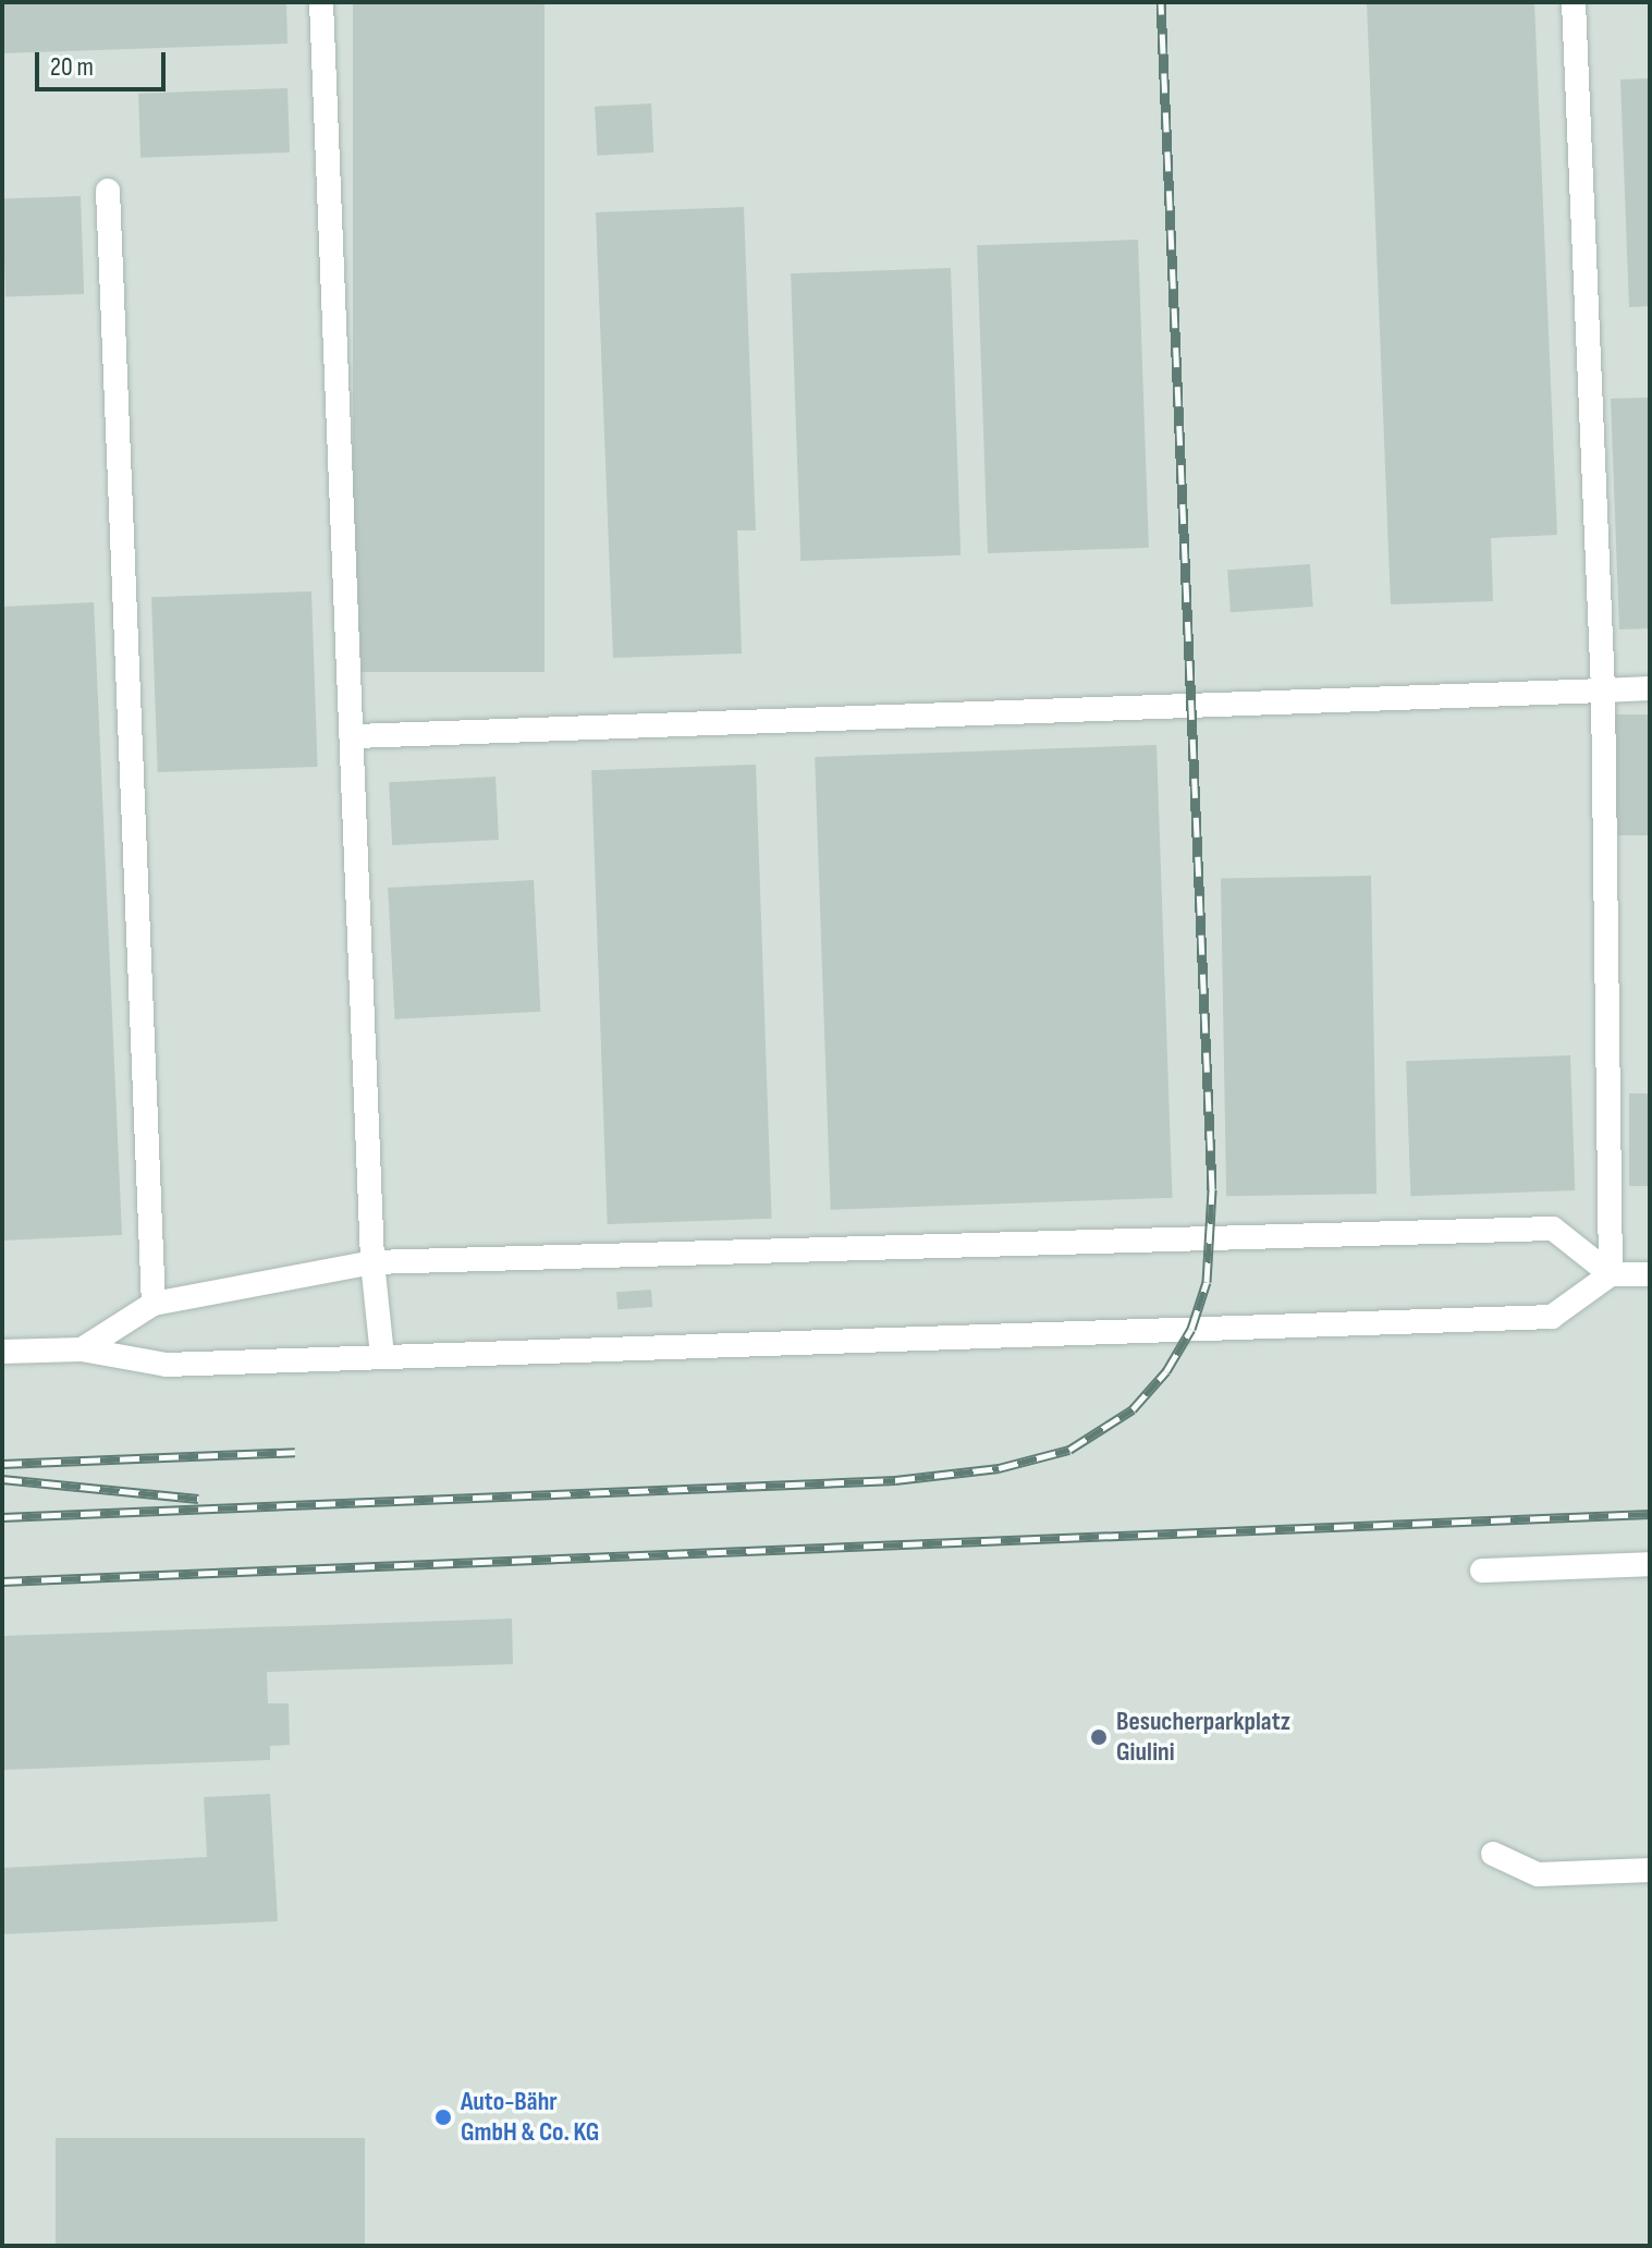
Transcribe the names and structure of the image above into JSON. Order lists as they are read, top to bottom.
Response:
{
  "places": ["Besucherparkplatz Giulini", "Auto-Bähr GmbH & Co. KG"],
  "scale_bar": "20 m"
}
